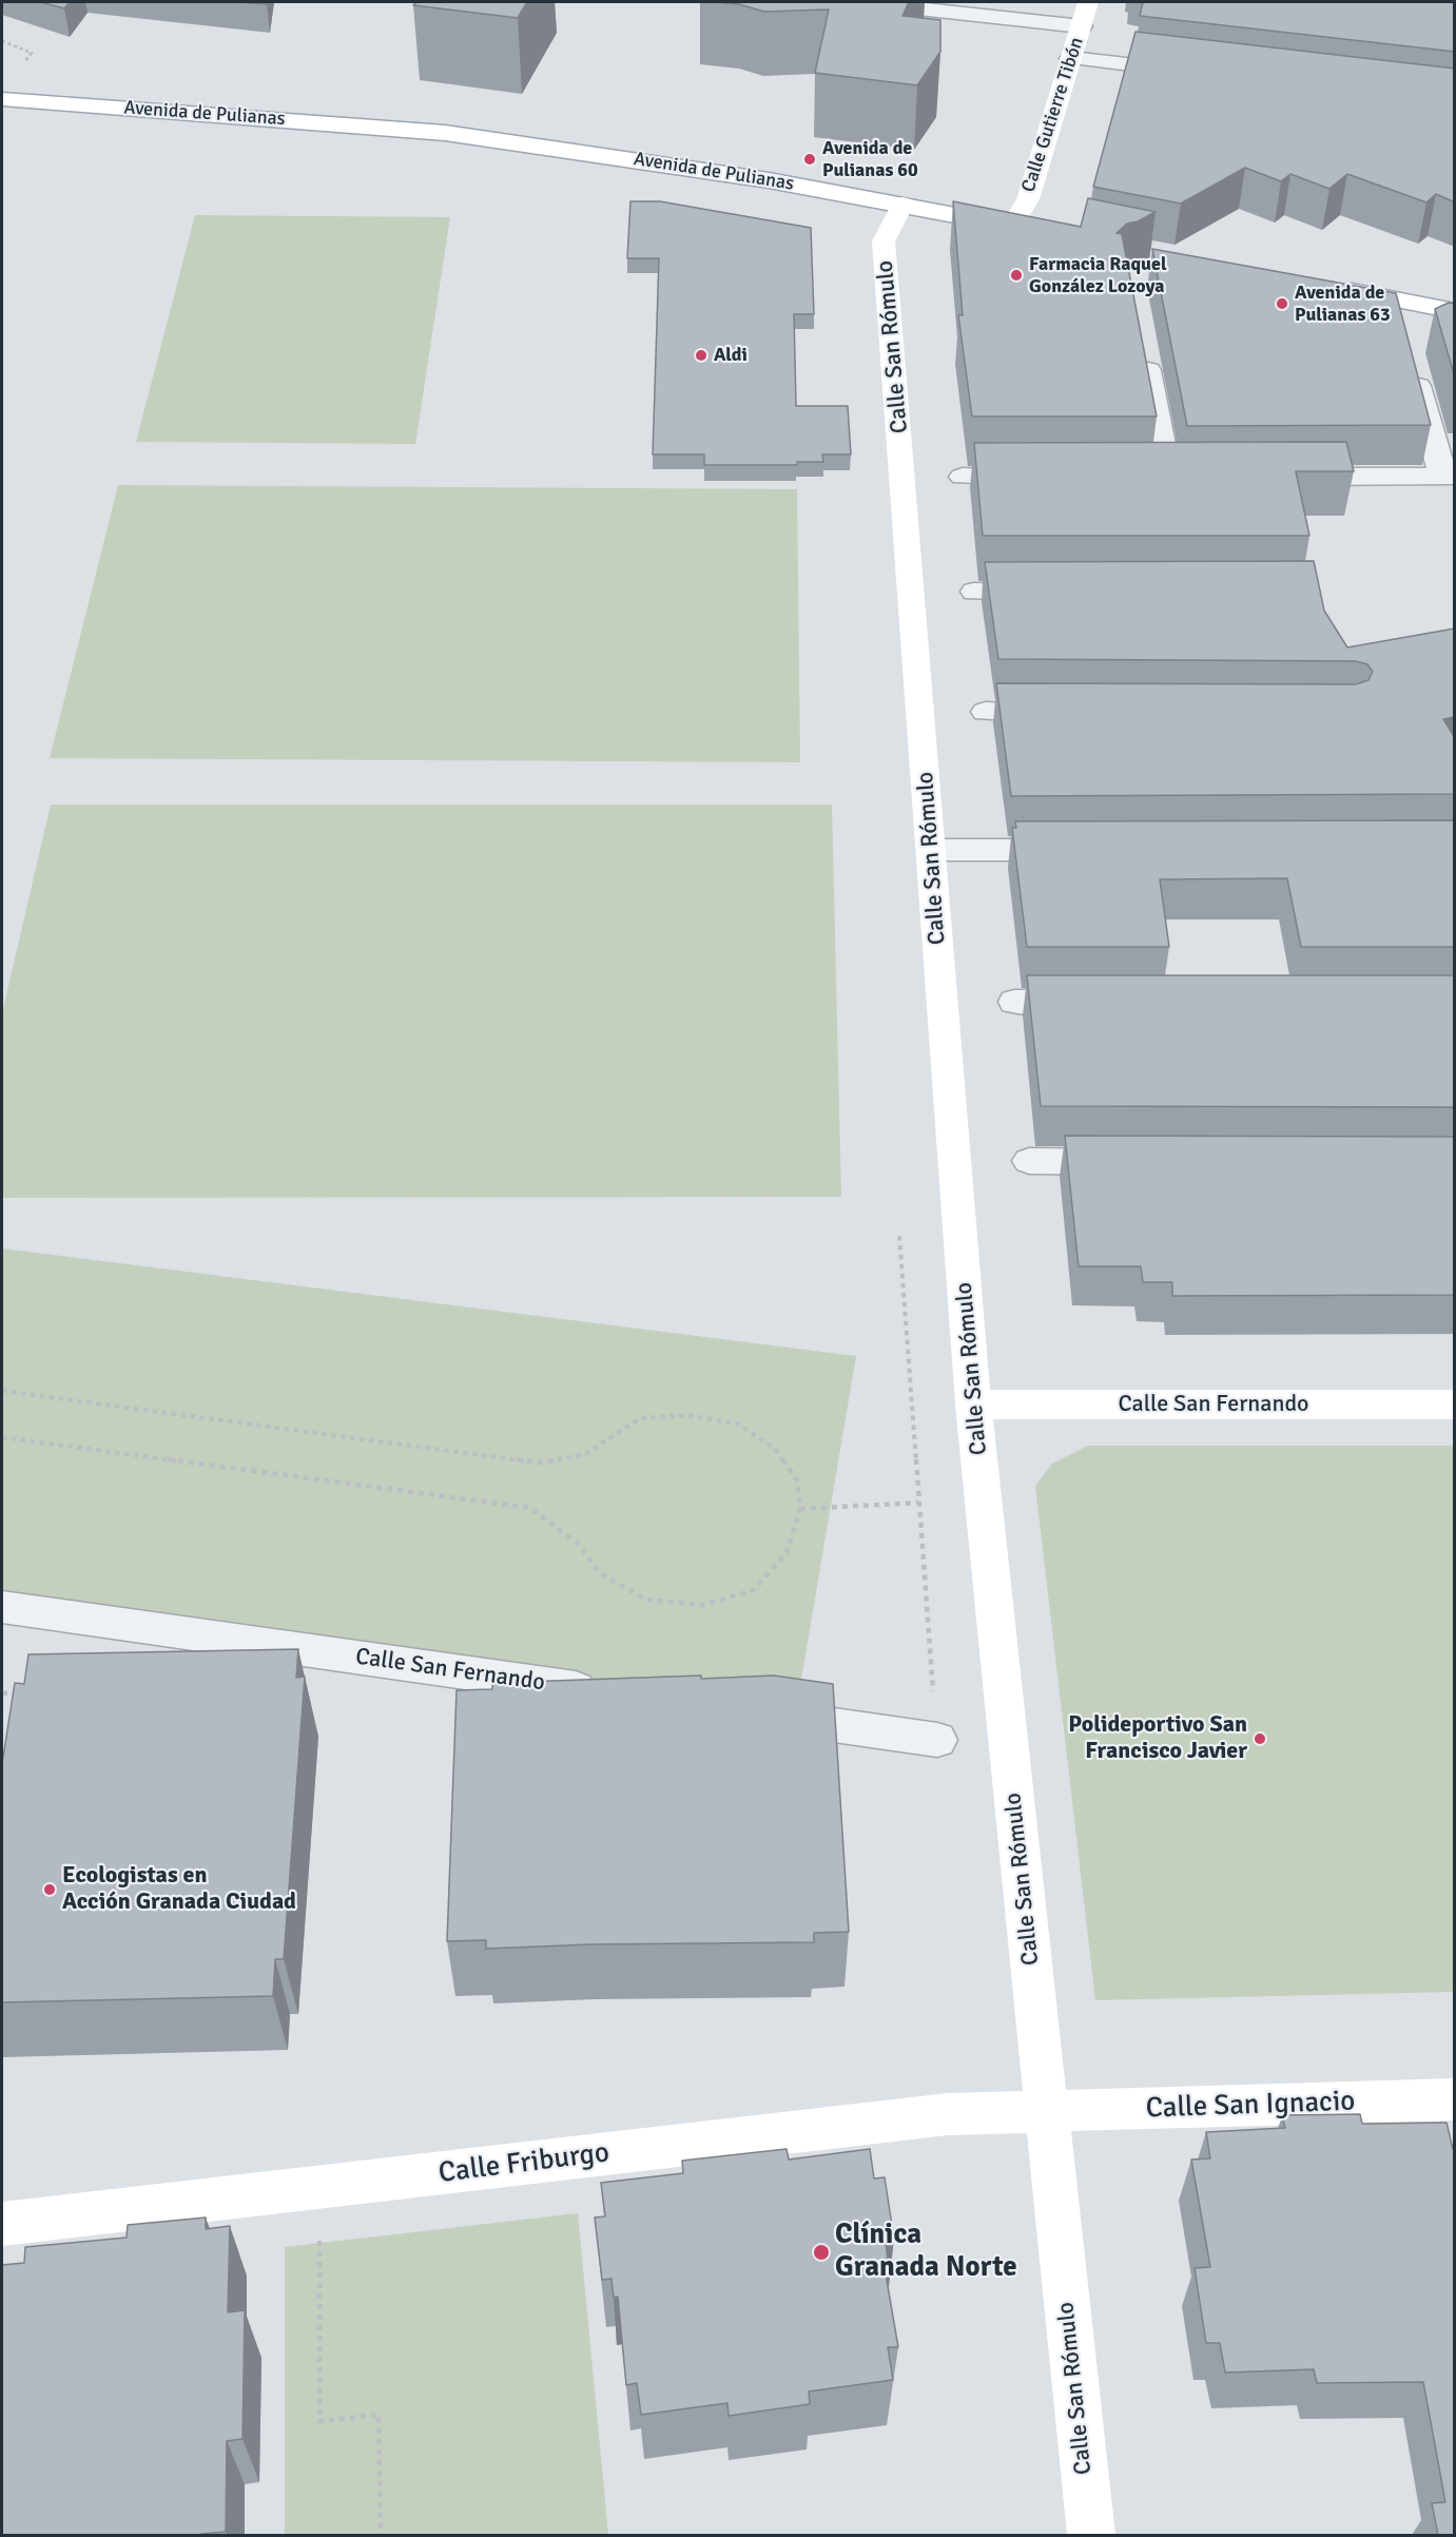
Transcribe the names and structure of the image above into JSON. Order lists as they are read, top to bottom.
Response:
{
  "streets": {
    "main road": [
      "Avenida de Pulianas",
      "Calle Gutierre Tibón",
      "Calle San Rómulo",
      "Calle San Fernando",
      "Calle San Ignacio",
      "Calle Friburgo"
    ]
  },
  "crossings": [
    ["Avenida de Pulianas", "Calle Gutierre Tibón"],
    ["Avenida de Pulianas", "Calle San Rómulo"],
    ["Calle San Rómulo", "Calle San Fernando"],
    ["Calle San Rómulo", "Calle San Ignacio"],
    ["Calle San Rómulo", "Calle Friburgo"],
    ["Calle San Ignacio", "Calle Friburgo"]
  ],
  "places": [
    "Avenida de Pulianas 60",
    "Farmacia Raquel González Lozoya",
    "Avenida de Pulianas 63",
    "Aldi",
    "Polideportivo San Francisco Javier",
    "Ecologistas en Acción Granada Ciudad",
    "Clínica Granada Norte"
  ]
}
